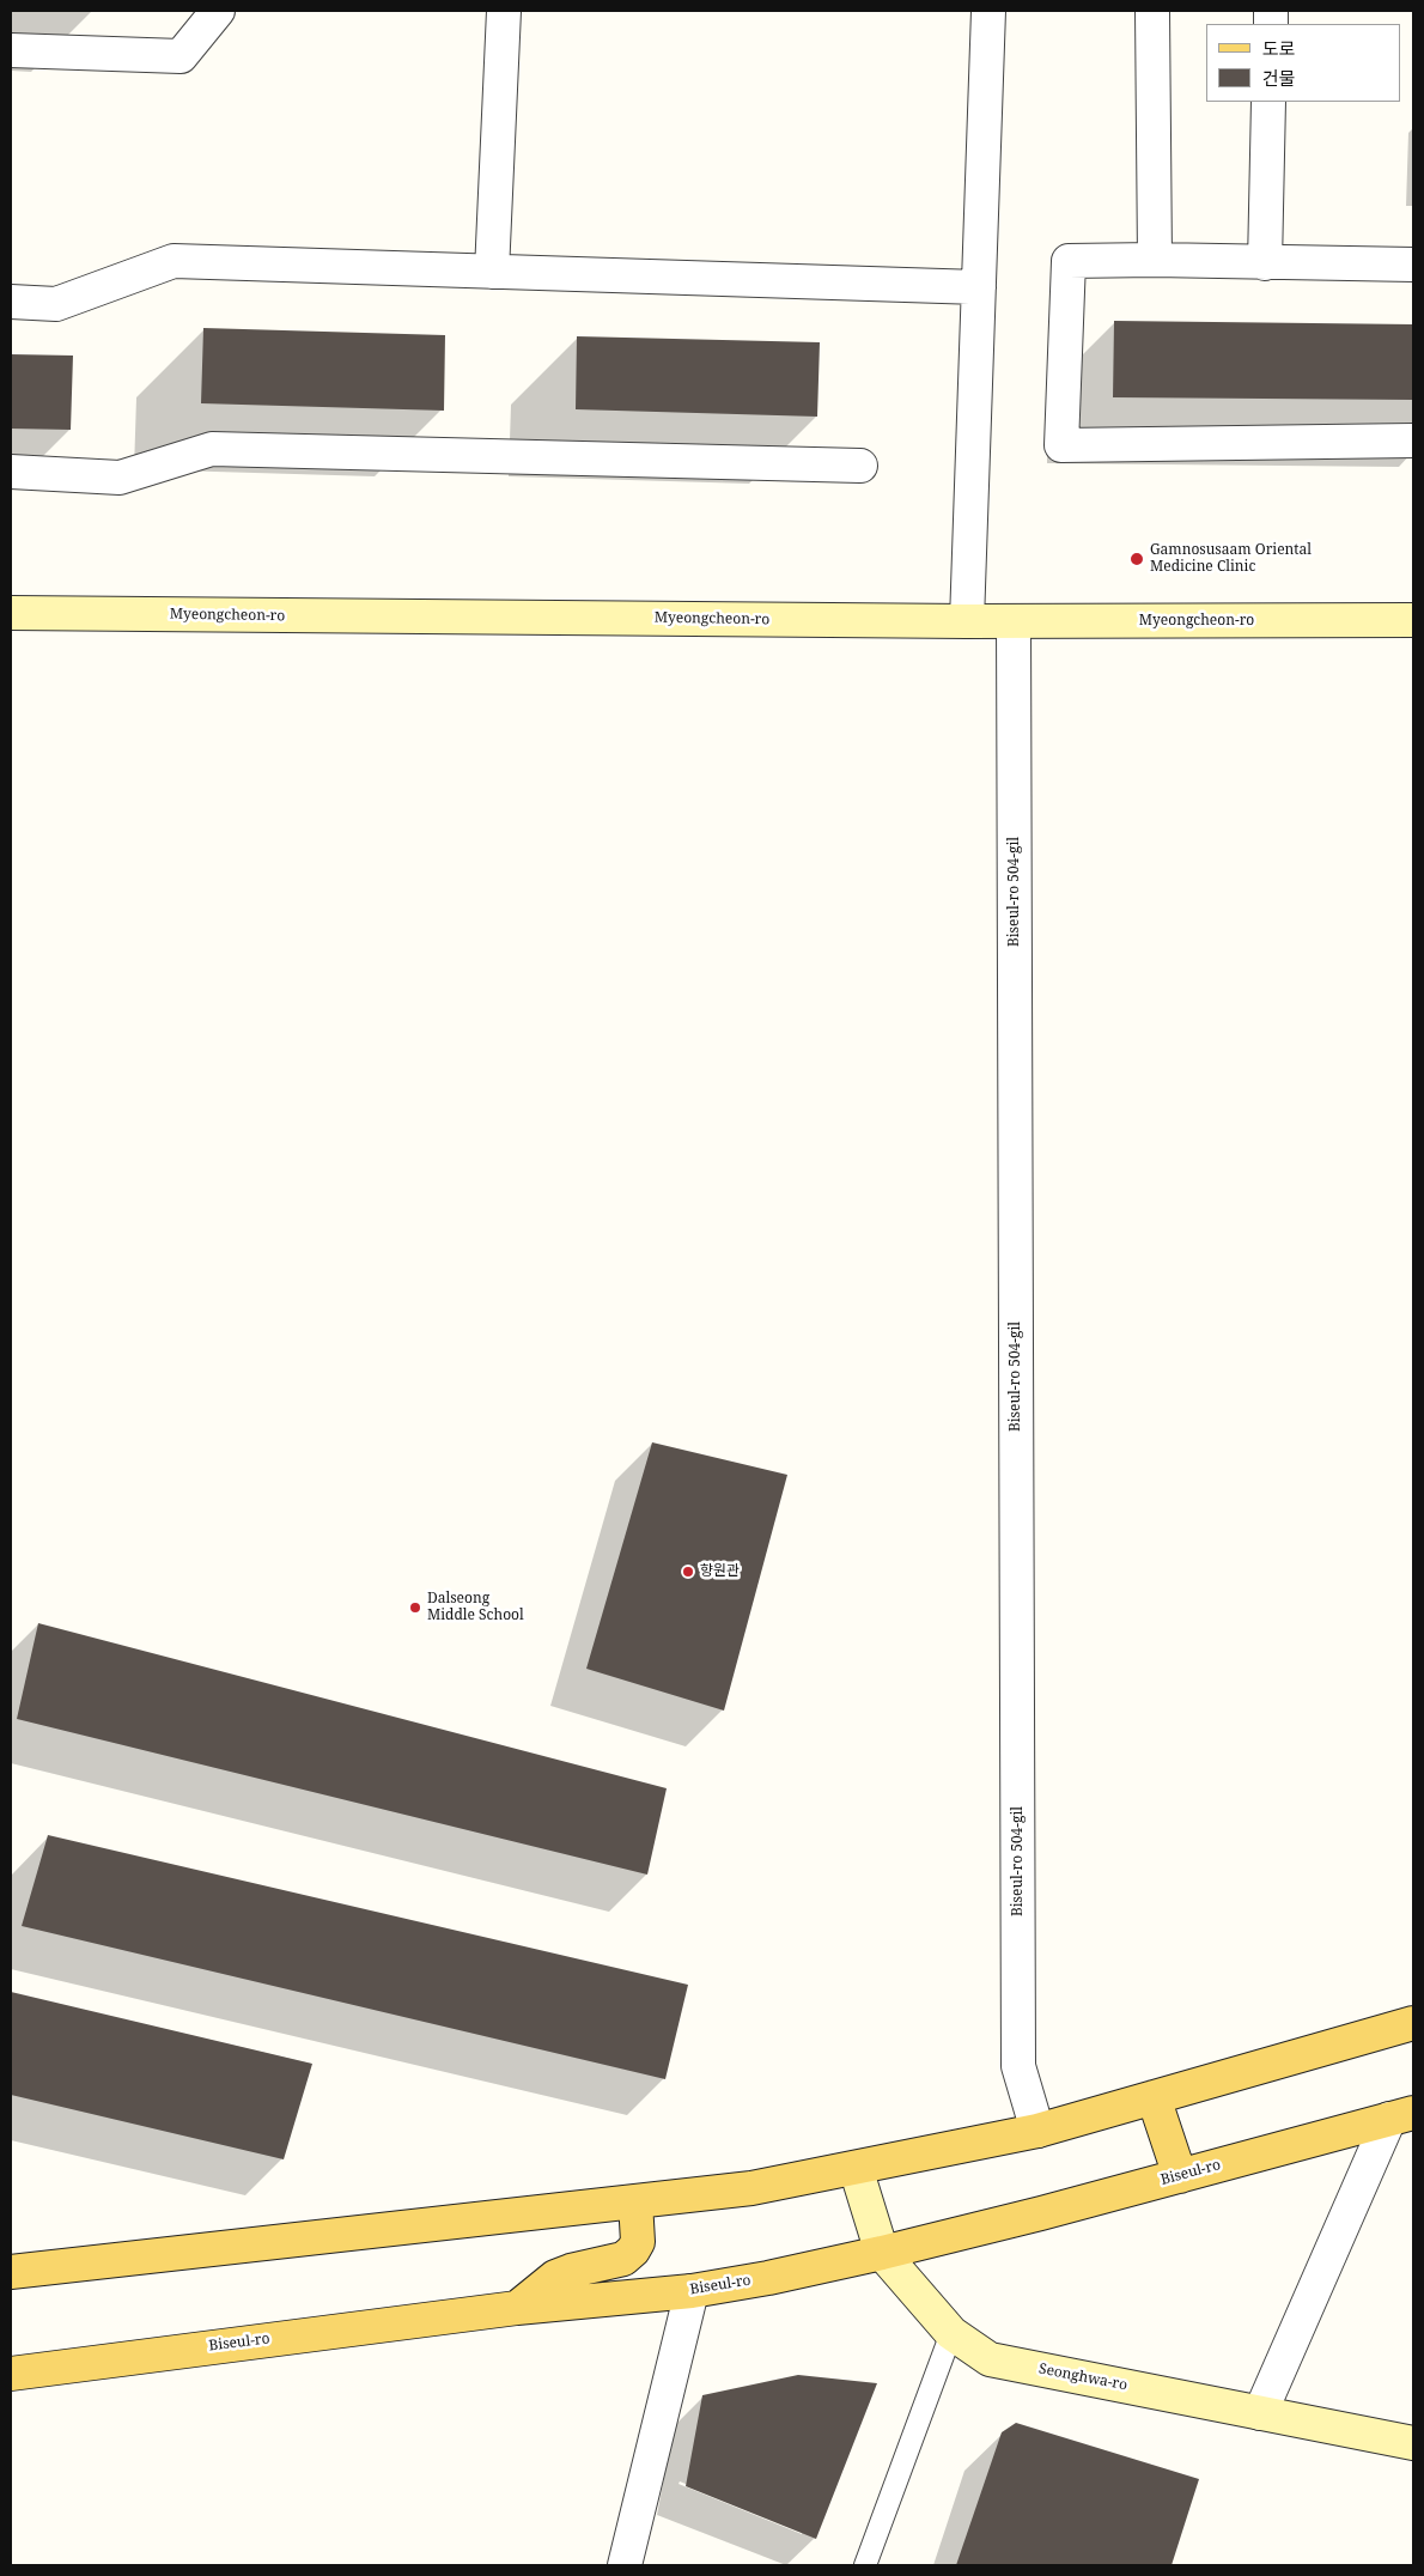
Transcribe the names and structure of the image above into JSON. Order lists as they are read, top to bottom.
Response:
{
  "streets": {
    "main road": ["Biseul-ro"],
    "street": ["Myeongcheon-ro", "Biseul-ro 504-gil", "Seonghwa-ro"]
  },
  "crossings": [
    ["Myeongcheon-ro", "Biseul-ro 504-gil"],
    ["Biseul-ro", "Seonghwa-ro"]
  ],
  "places": ["Gamnosusaam Oriental Medicine Clinic", "향원관", "Dalseong Middle School"],
  "legend": ["도로", "건물"]
}
